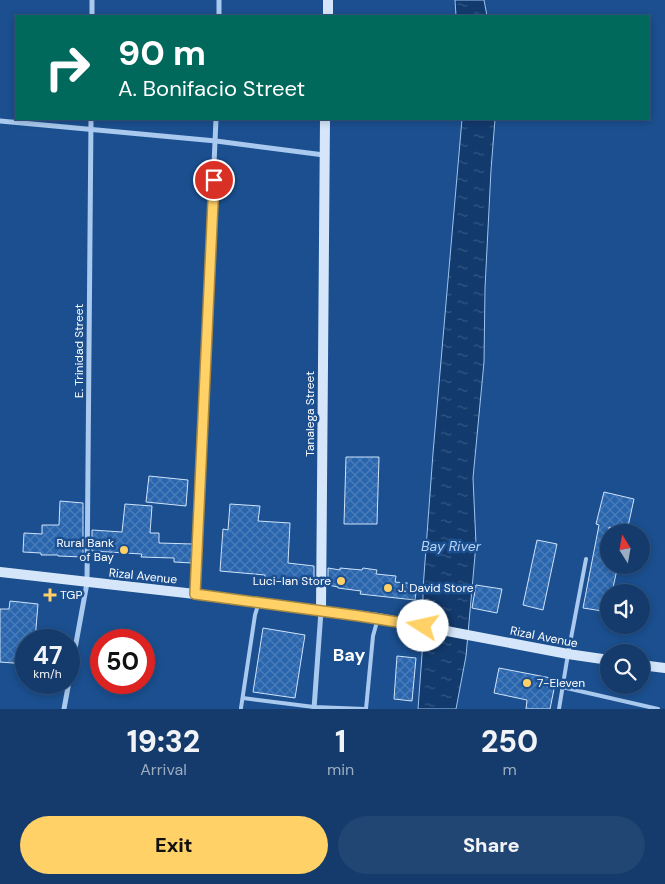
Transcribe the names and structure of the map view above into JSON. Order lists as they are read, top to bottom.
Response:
{
  "streets": {
    "main road": ["Tanalega Street", "Rizal Avenue"],
    "street": ["E. Trinidad Street"]
  },
  "crossings": [
    ["E. Trinidad Street", "Rizal Avenue"],
    ["Tanalega Street", "Rizal Avenue"]
  ],
  "districts": ["Bay"],
  "water": ["Bay River"],
  "places": {
    "other": [
      "Rural Bank of Bay",
      "Luci-lan Store",
      "J. David Store",
      "7-Eleven"
    ],
    "health": ["TGP"]
  },
  "north": "top",
  "page": {
    "turn": ["90 m", "A. Bonifacio Street"],
    "speed": "47 km/h",
    "limit": "50",
    "eta": [
      "19:32",
      "Arrival",
      "1",
      "min",
      "250",
      "m"
    ],
    "buttons": ["Exit", "Share"]
  }
}
